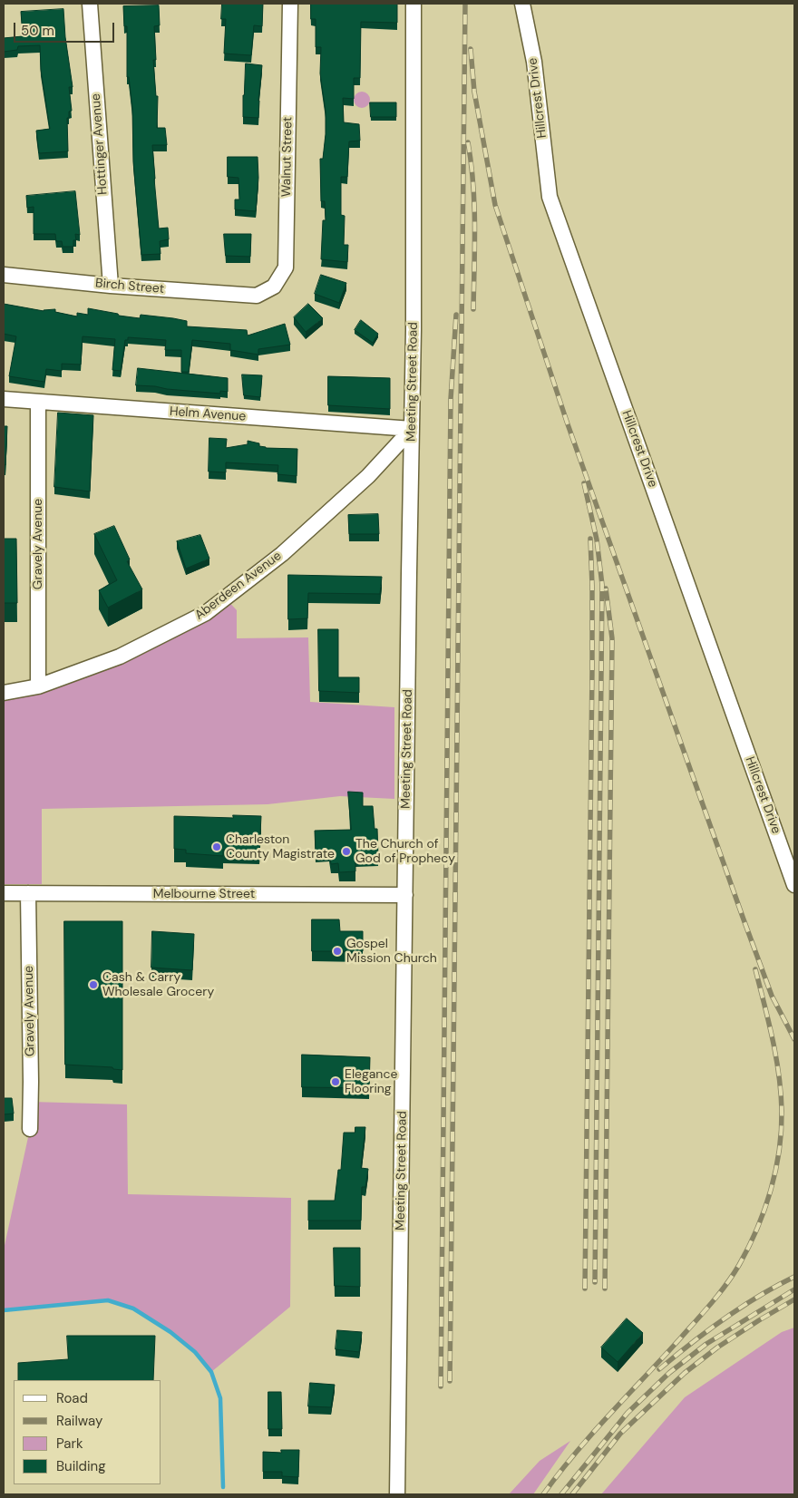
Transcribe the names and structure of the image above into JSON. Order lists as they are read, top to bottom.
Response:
{
  "streets": {
    "street": [
      "Hillcrest Drive",
      "Hottinger Avenue",
      "Walnut Street",
      "Birch Street",
      "Meeting Street Road",
      "Helm Avenue",
      "Gravely Avenue",
      "Aberdeen Avenue",
      "Melbourne Street"
    ]
  },
  "crossings": [
    ["Hottinger Avenue", "Birch Street"],
    ["Walnut Street", "Birch Street"],
    ["Meeting Street Road", "Helm Avenue"],
    ["Meeting Street Road", "Aberdeen Avenue"],
    ["Meeting Street Road", "Melbourne Street"],
    ["Helm Avenue", "Gravely Avenue"],
    ["Helm Avenue", "Aberdeen Avenue"],
    ["Gravely Avenue", "Aberdeen Avenue"],
    ["Gravely Avenue", "Melbourne Street"]
  ],
  "places": [
    "Charleston County Magistrate",
    "The Church of God of Prophecy",
    "Gospel Mission Church",
    "Cash & Carry Wholesale Grocery",
    "Elegance Flooring"
  ],
  "legend": [
    "Road",
    "Railway",
    "Park",
    "Building"
  ],
  "scale_bar": "50 m"
}
